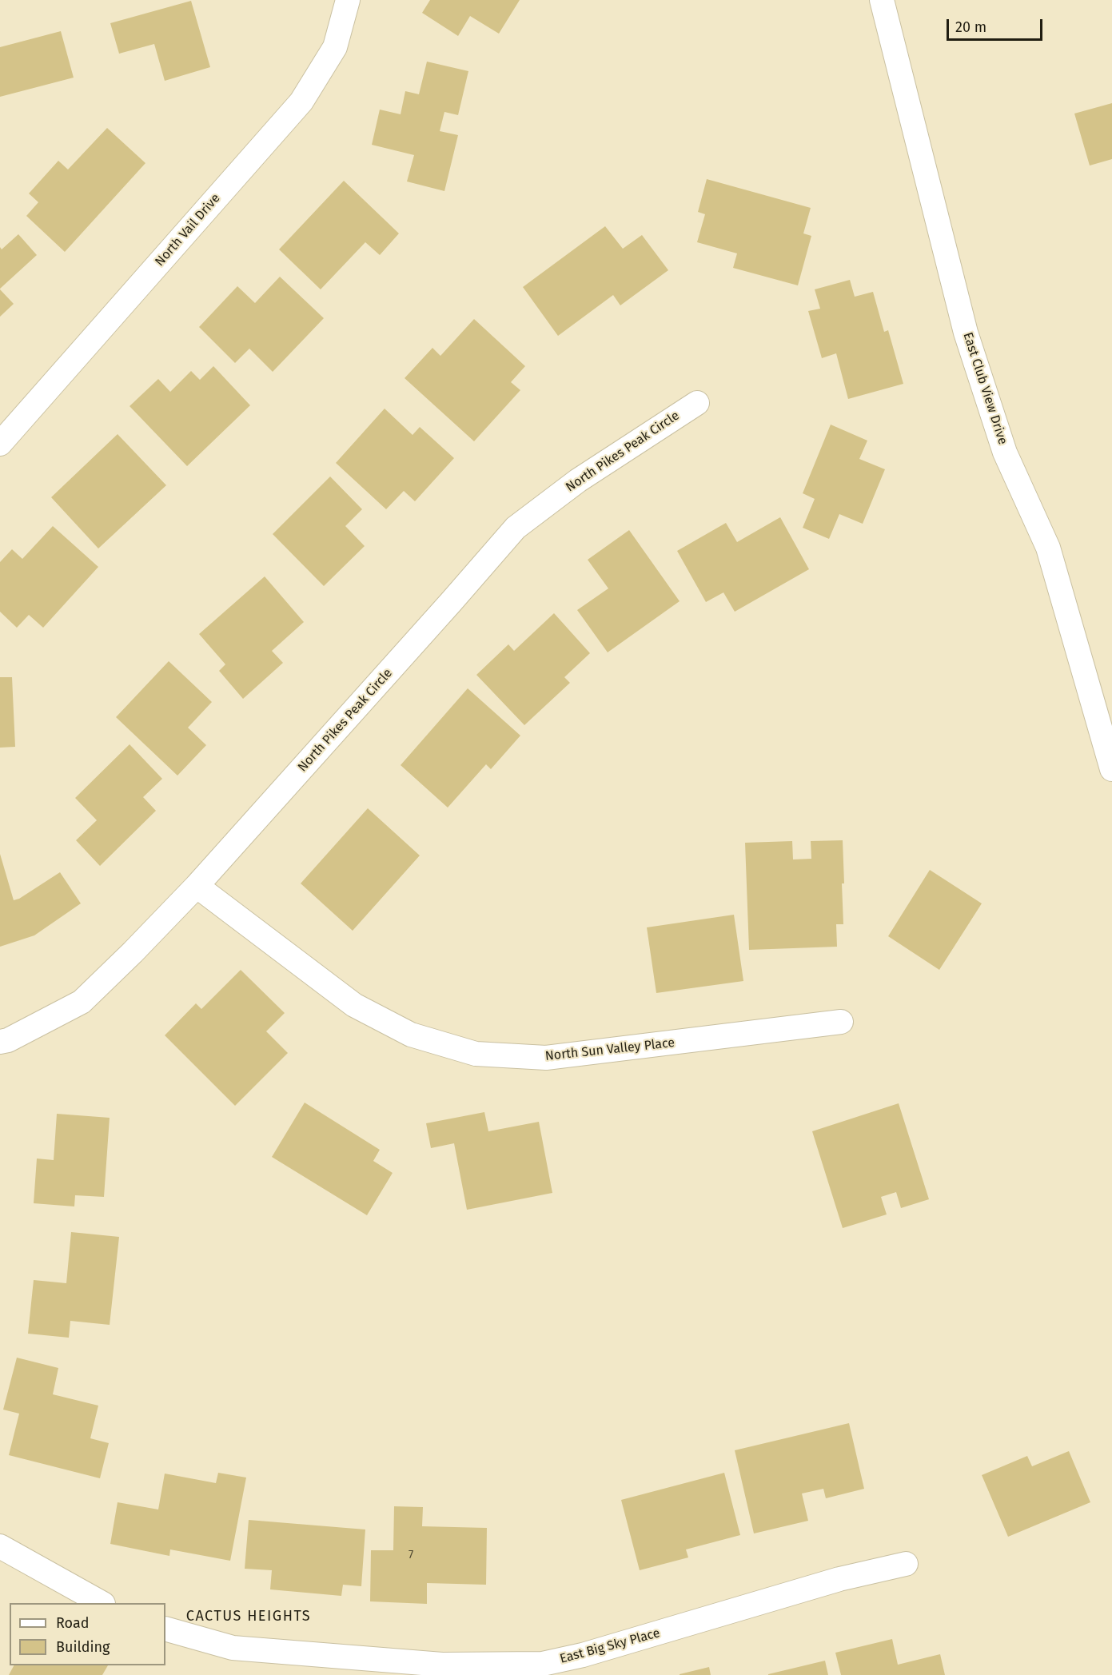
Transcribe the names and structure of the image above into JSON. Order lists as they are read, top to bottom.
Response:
{
  "streets": {
    "street": [
      "North Vail Drive",
      "East Club View Drive",
      "North Pikes Peak Circle",
      "North Sun Valley Place",
      "East Big Sky Place"
    ]
  },
  "crossings": [
    ["North Pikes Peak Circle", "North Sun Valley Place"]
  ],
  "districts": ["CACTUS HEIGHTS"],
  "house_numbers": ["7"],
  "legend": ["Road", "Building"],
  "scale_bar": "20 m"
}
